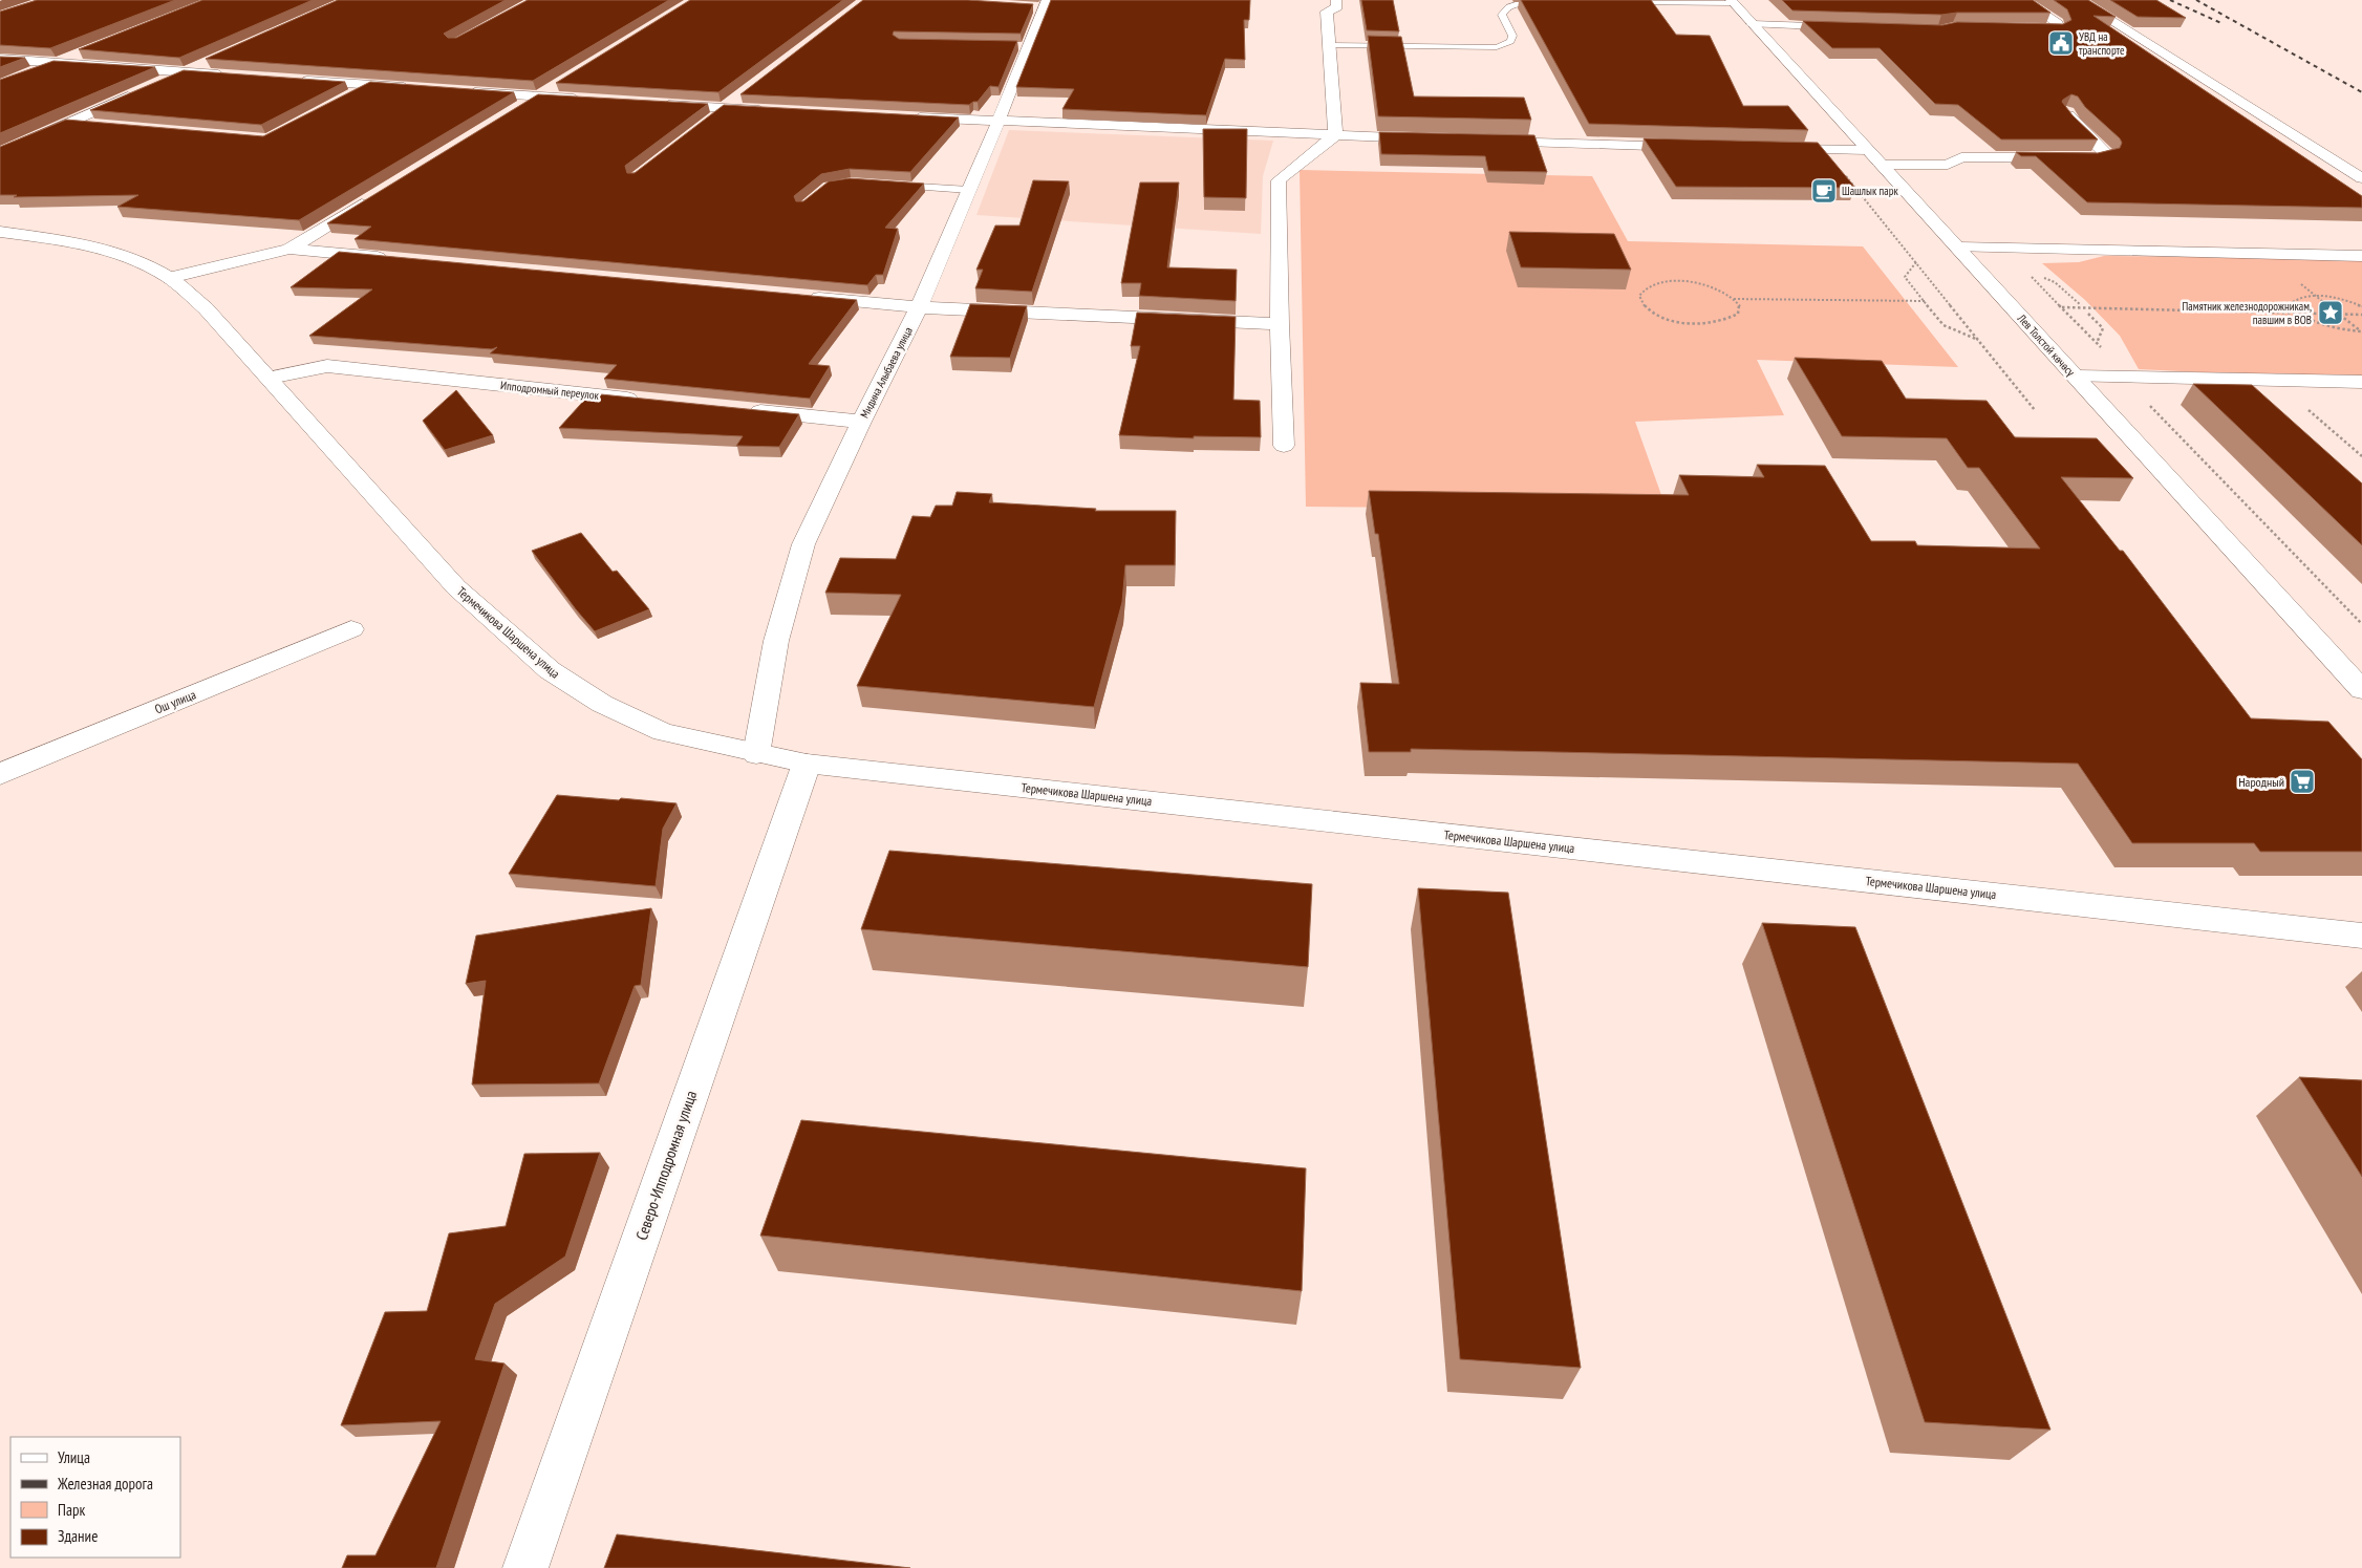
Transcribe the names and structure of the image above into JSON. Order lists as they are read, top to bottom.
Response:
{
  "streets": {
    "street": [
      "Лев Толстой көчөсү",
      "Мидина Алыбаева улица",
      "Ипподромный переулок",
      "Термечикова Шаршена улица",
      "Ош улица",
      "Северо-Ипподромная улица"
    ]
  },
  "crossings": [
    ["Мидина Алыбаева улица", "Термечикова Шаршена улица"],
    ["Ипподромный переулок", "Термечикова Шаршена улица"],
    ["Термечикова Шаршена улица", "Северо-Ипподромная улица"]
  ],
  "places": {
    "public building": ["УВД на транспорте"],
    "cafe": ["Шашлык парк"],
    "place": ["Памятник железнодорожникам, павшим в ВОВ"],
    "supermarket": ["Народный"]
  },
  "legend": [
    "Улица",
    "Железная дорога",
    "Парк",
    "Здание"
  ]
}
